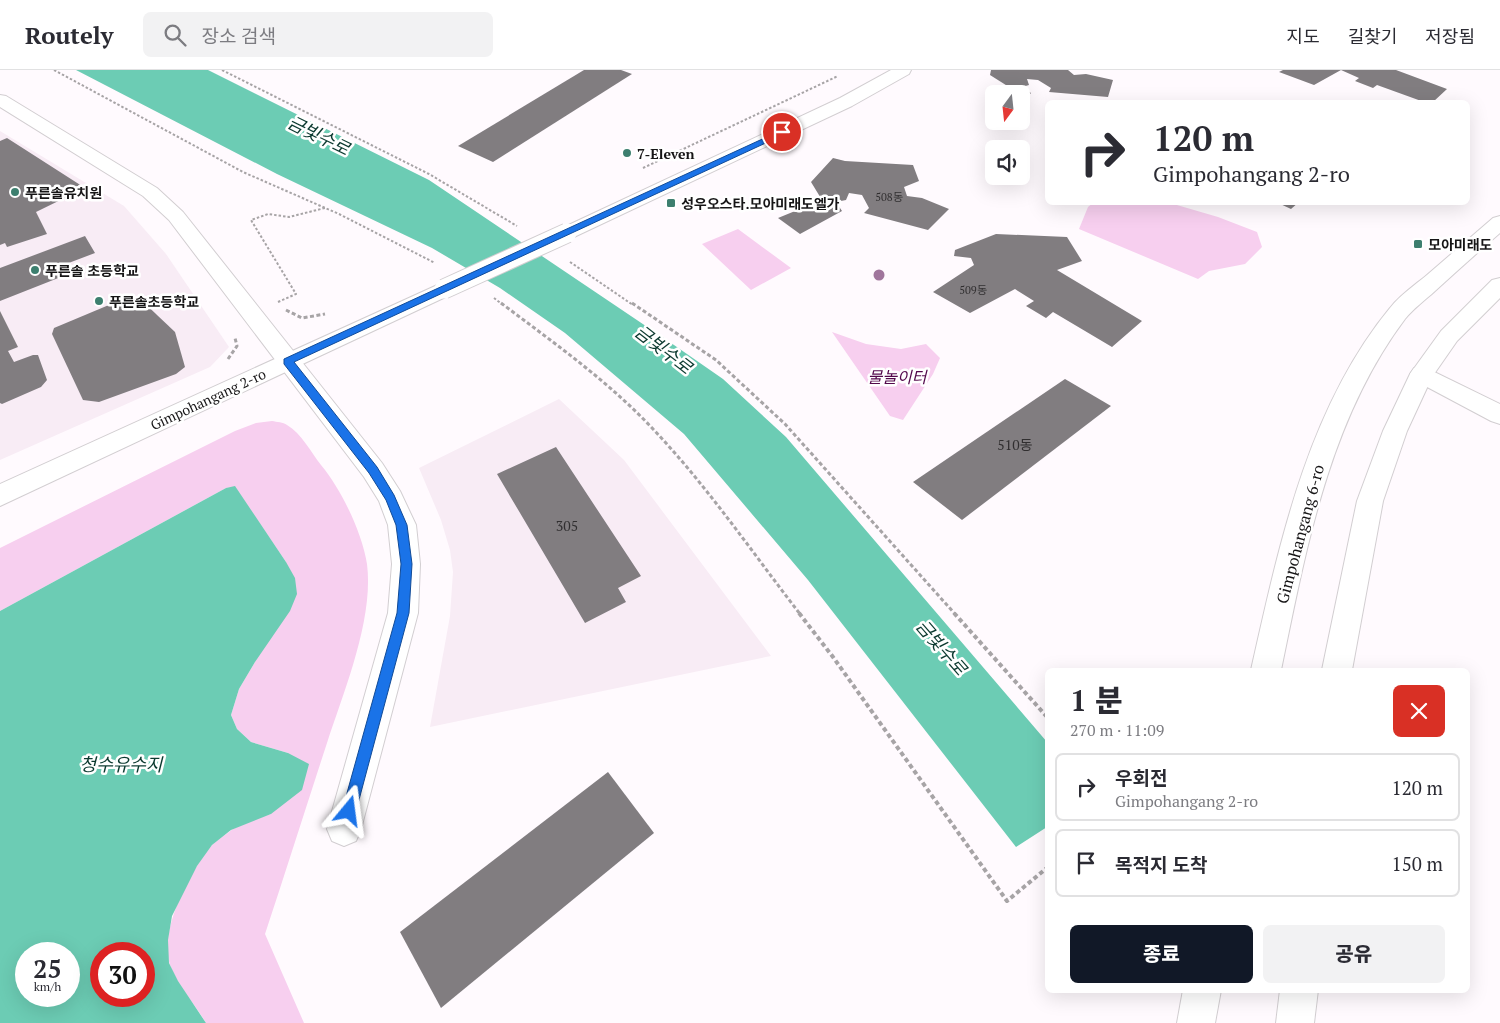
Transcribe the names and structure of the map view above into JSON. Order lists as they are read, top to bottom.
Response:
{
  "streets": {
    "street": ["Gimpohangang 2-ro", "Gimpohangang 6-ro"]
  },
  "water": ["금빛수로", "청수유수지"],
  "parks": ["물놀이터"],
  "places": {
    "other": [
      "7-Eleven",
      "푸른솔유치원",
      "푸른솔 초등학교",
      "푸른솔초등학교"
    ],
    "transit": ["성우오스타.모아미래도엘가", "모아미래도"]
  },
  "house_numbers": [
    "508동",
    "509동",
    "510동",
    "305"
  ],
  "north": "bottom",
  "page": {
    "header": "Routely",
    "search": "장소 검색",
    "nav": ["지도", "길찾기", "저장됨"],
    "turn": ["120 m", "Gimpohangang 2-ro"],
    "heading": ["1 분", "270 m · 11:09"],
    "list": [
      {
        "name": "우회전",
        "note": "Gimpohangang 2-ro",
        "value": "120 m"
      },
      {
        "name": "목적지 도착",
        "value": "150 m"
      }
    ],
    "buttons": ["종료", "공유"],
    "speed": "25 km/h",
    "limit": "30"
  }
}
